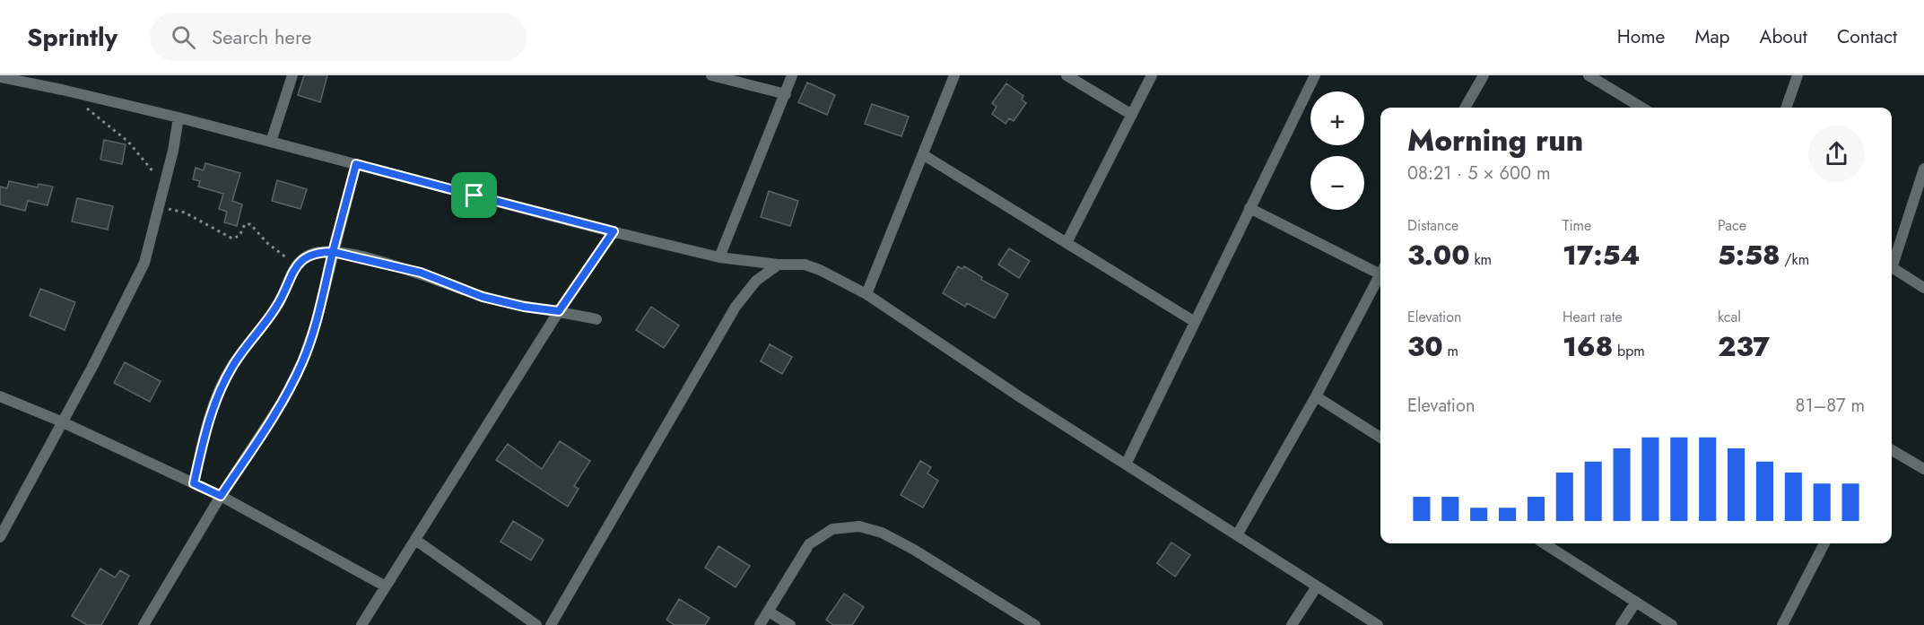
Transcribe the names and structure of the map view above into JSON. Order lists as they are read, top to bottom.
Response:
{
  "page": {
    "header": "Sprintly",
    "search": "Search here",
    "nav": [
      "Home",
      "Map",
      "About",
      "Contact"
    ],
    "map_buttons": ["+", "−"],
    "heading": ["Morning run", "08:21 · 5 × 600 m"],
    "stats": [
      ["Distance", "3.00 km"],
      ["Time", "17:54"],
      ["Pace", "5:58 /km"],
      ["Elevation", "30 m"],
      ["Heart rate", "168 bpm"],
      ["kcal", "237"]
    ],
    "chart": ["Elevation", "81–87 m"]
  }
}
